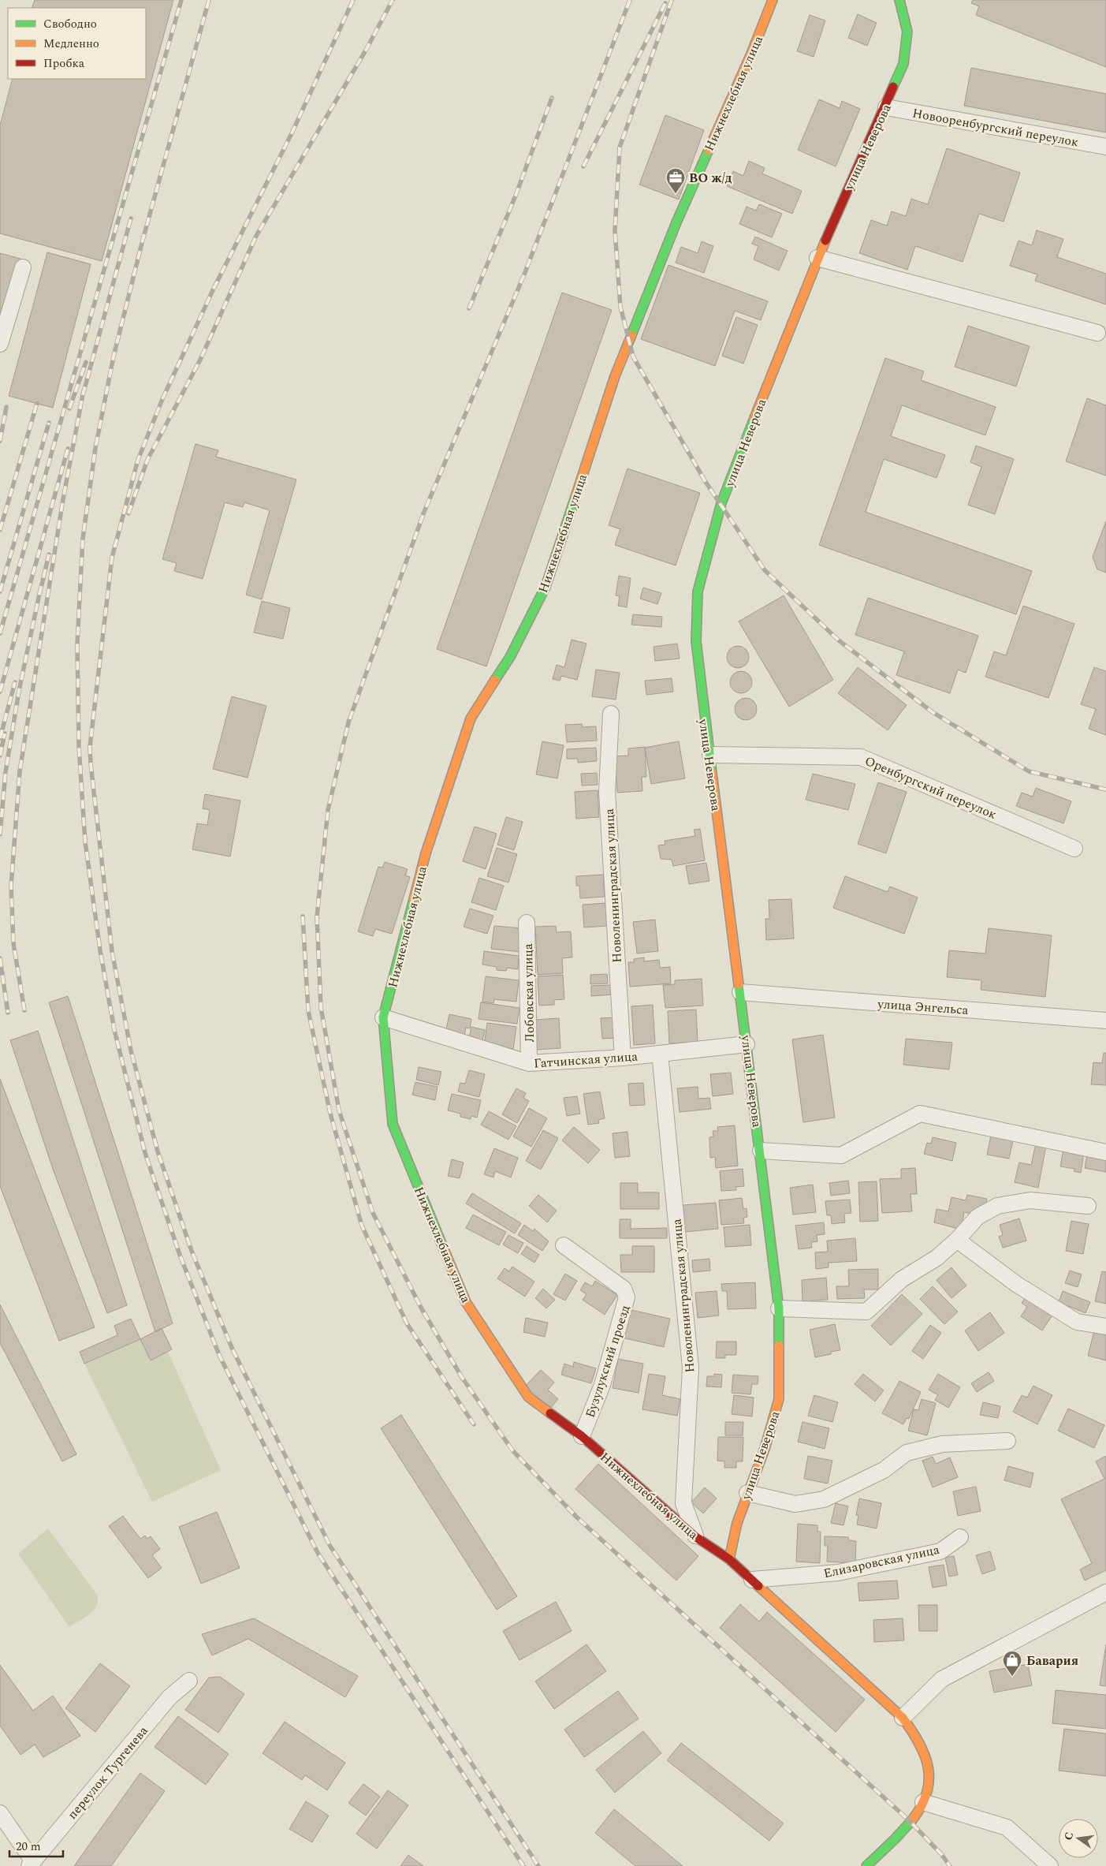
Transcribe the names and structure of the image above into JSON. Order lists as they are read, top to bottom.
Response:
{
  "streets": {
    "street": [
      "Нижнехлебная улица",
      "Новооренбургский переулок",
      "улица Неверова",
      "Оренбургский переулок",
      "Новоленинградская улица",
      "Лобовская улица",
      "улица Энгельса",
      "Гатчинская улица",
      "Бузулукский проезд",
      "Елизаровская улица",
      "переулок Тургенева"
    ]
  },
  "crossings": [
    ["Нижнехлебная улица", "улица Неверова"],
    ["Нижнехлебная улица", "Новоленинградская улица"],
    ["Нижнехлебная улица", "Гатчинская улица"],
    ["Нижнехлебная улица", "Бузулукский проезд"],
    ["Нижнехлебная улица", "Елизаровская улица"],
    ["Новооренбургский переулок", "улица Неверова"],
    ["улица Неверова", "Оренбургский переулок"],
    ["улица Неверова", "улица Энгельса"],
    ["улица Неверова", "Гатчинская улица"],
    ["Новоленинградская улица", "Гатчинская улица"],
    ["Лобовская улица", "Гатчинская улица"]
  ],
  "places": {
    "office": ["ВО ж/д"],
    "shop": ["Бавария"]
  },
  "legend": ["Свободно", "Медленно", "Пробка"],
  "scale_bar": "20 m",
  "north": "left"
}
